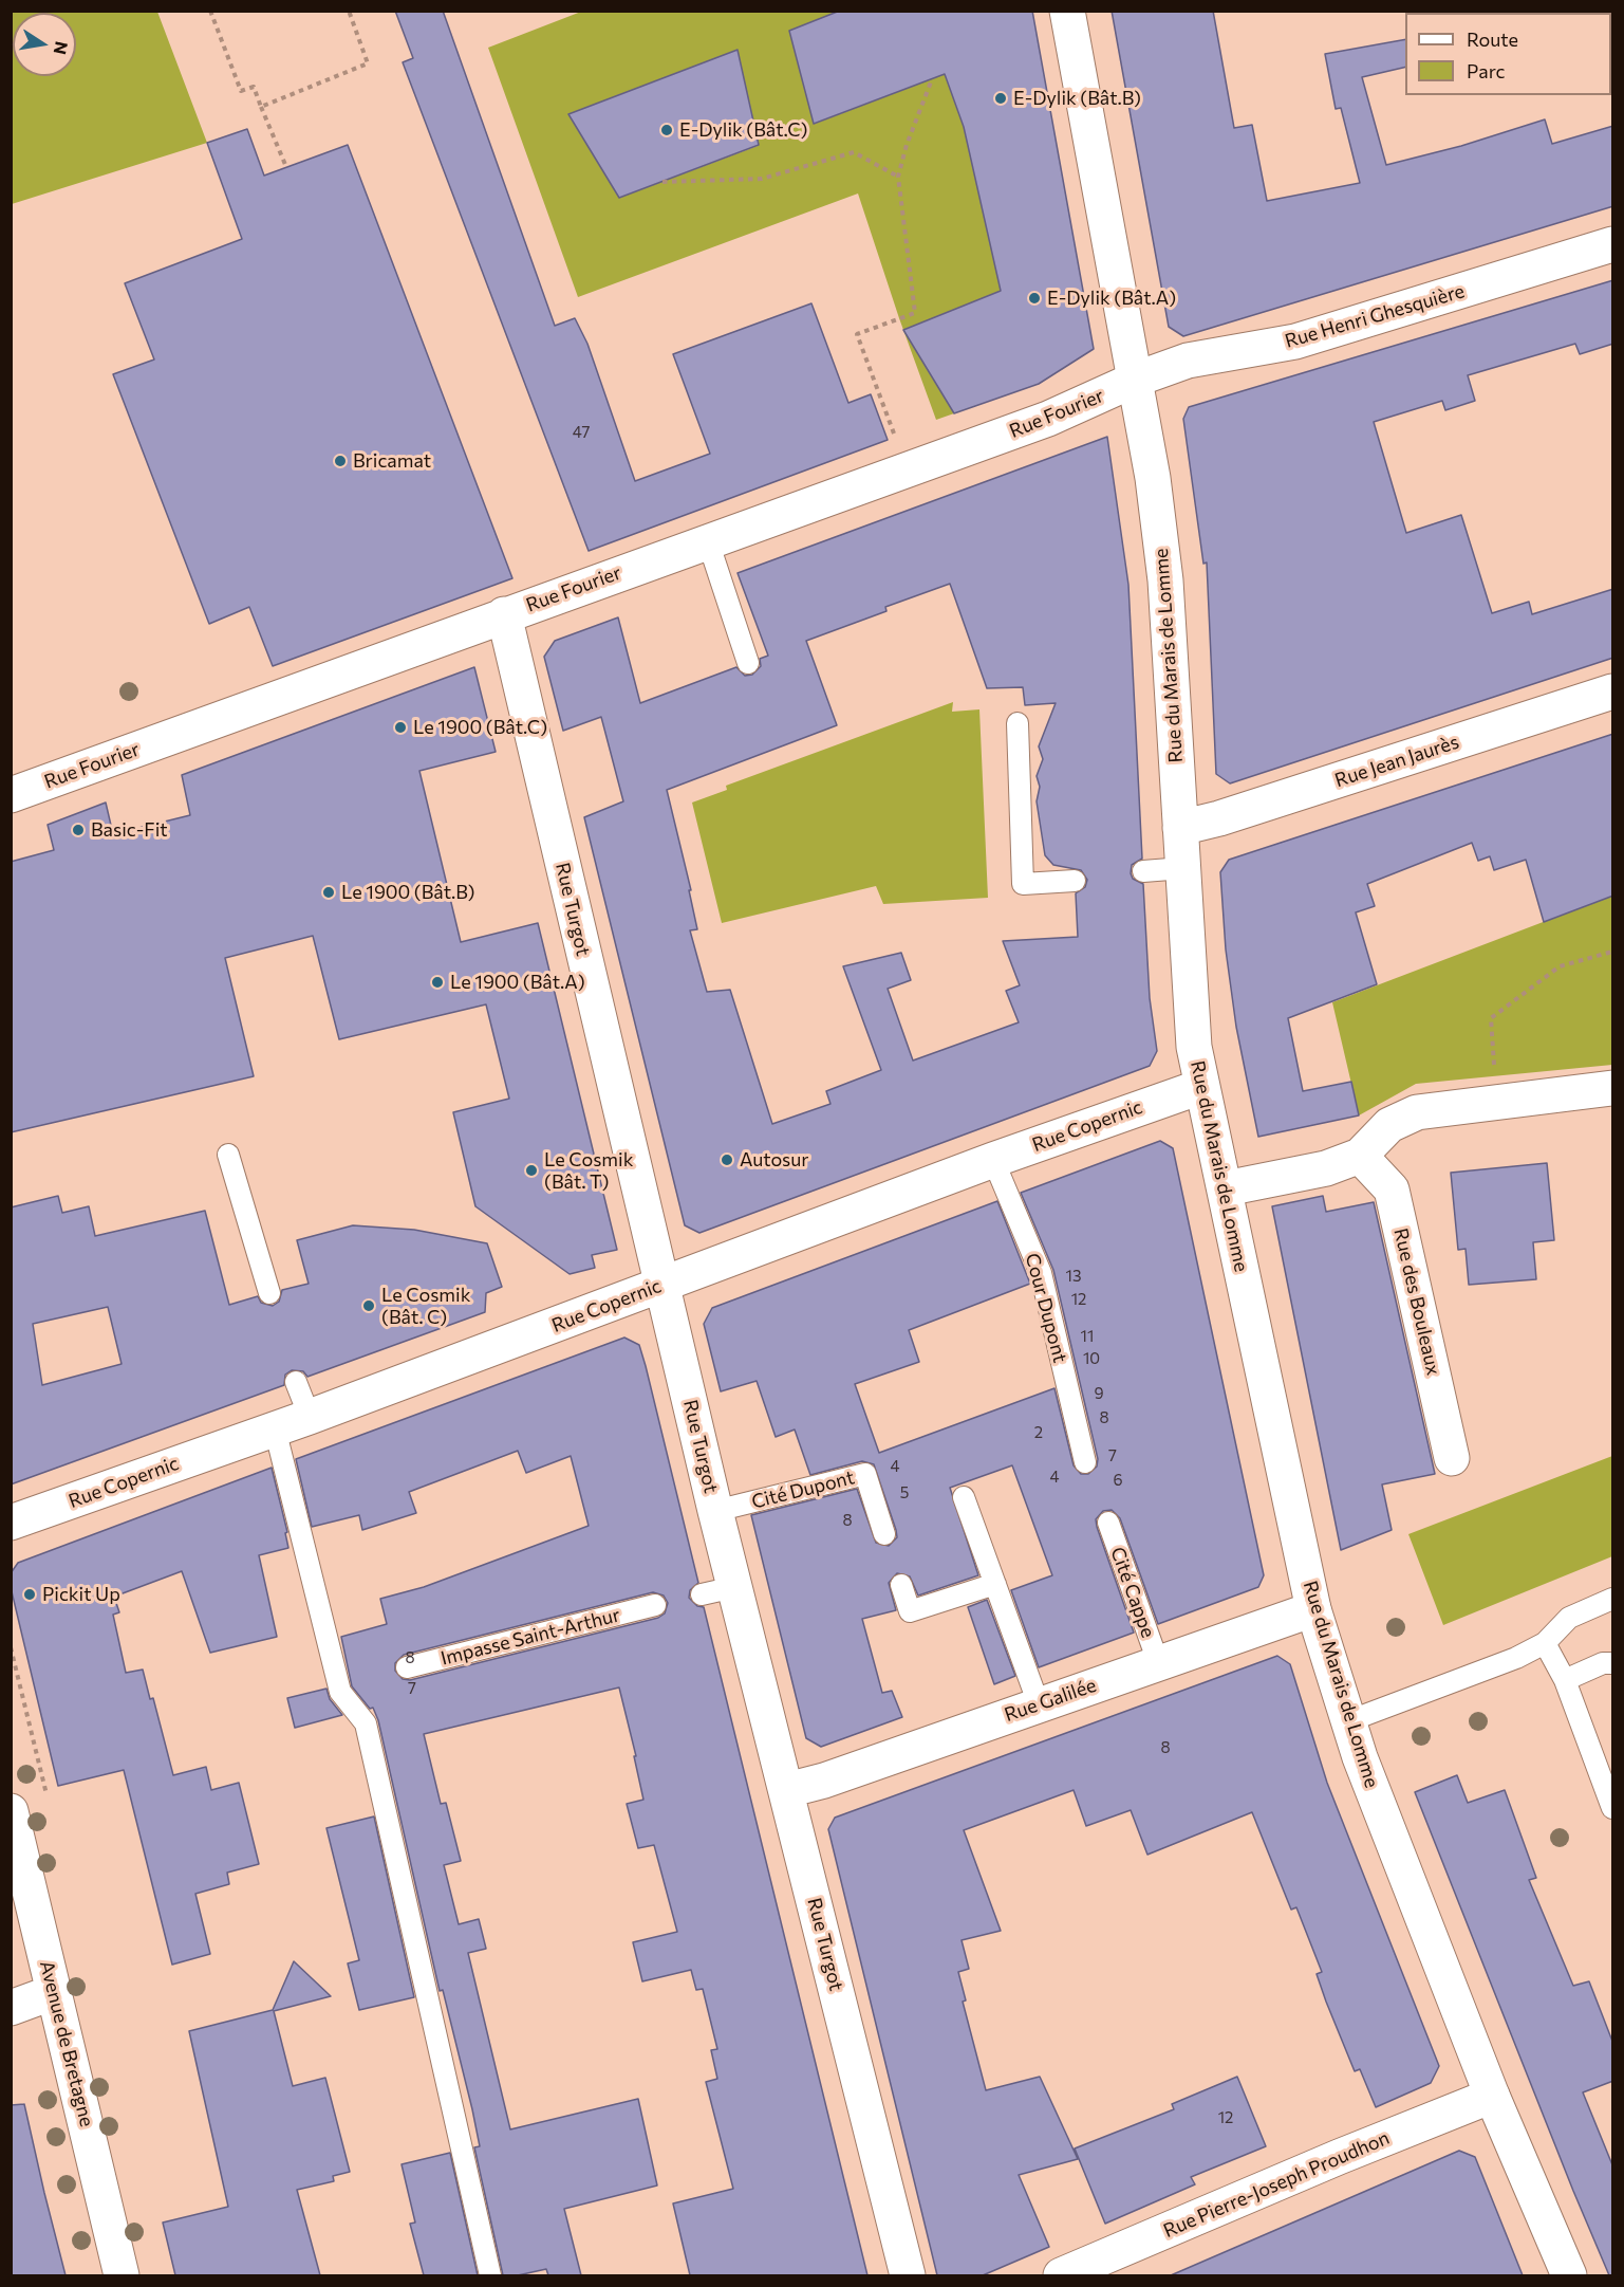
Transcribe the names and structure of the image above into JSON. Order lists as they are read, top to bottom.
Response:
{
  "streets": {
    "street": [
      "Rue Henri Ghesquière",
      "Rue Fourier",
      "Rue du Marais de Lomme",
      "Rue Jean Jaurès",
      "Rue Turgot",
      "Rue Copernic",
      "Rue des Bouleaux",
      "Rue Galilée",
      "Avenue de Bretagne",
      "Rue Pierre-Joseph Proudhon"
    ],
    "lane": [
      "Cour Dupont",
      "Cité Dupont",
      "Cité Cappe",
      "Impasse Saint-Arthur"
    ]
  },
  "crossings": [
    ["Rue Henri Ghesquière", "Rue Fourier"],
    ["Rue Henri Ghesquière", "Rue du Marais de Lomme"],
    ["Rue Fourier", "Rue du Marais de Lomme"],
    ["Rue Fourier", "Rue Turgot"],
    ["Rue du Marais de Lomme", "Rue Jean Jaurès"],
    ["Rue du Marais de Lomme", "Rue Copernic"],
    ["Rue du Marais de Lomme", "Rue Galilée"],
    ["Rue du Marais de Lomme", "Rue Pierre-Joseph Proudhon"],
    ["Rue Turgot", "Rue Copernic"],
    ["Rue Turgot", "Cité Dupont"],
    ["Rue Turgot", "Rue Galilée"],
    ["Rue Copernic", "Cour Dupont"],
    ["Cité Cappe", "Rue Galilée"]
  ],
  "places": [
    "E-Dylik (Bât.B)",
    "E-Dylik (Bât.C)",
    "E-Dylik (Bât.A)",
    "Bricamat",
    "Le 1900 (Bât.C)",
    "Basic-Fit",
    "Le 1900 (Bât.B)",
    "Le 1900 (Bât.A)",
    "Autosur",
    "Le Cosmik (Bât. T)",
    "Le Cosmik (Bât. C)",
    "Pickit Up"
  ],
  "house_numbers": [
    "47",
    "13",
    "12",
    "11",
    "10",
    "9",
    "8",
    "2",
    "7",
    "4",
    "4",
    "6",
    "5",
    "8",
    "8",
    "7",
    "8",
    "12"
  ],
  "legend": ["Route", "Parc"],
  "north": "right"
}
